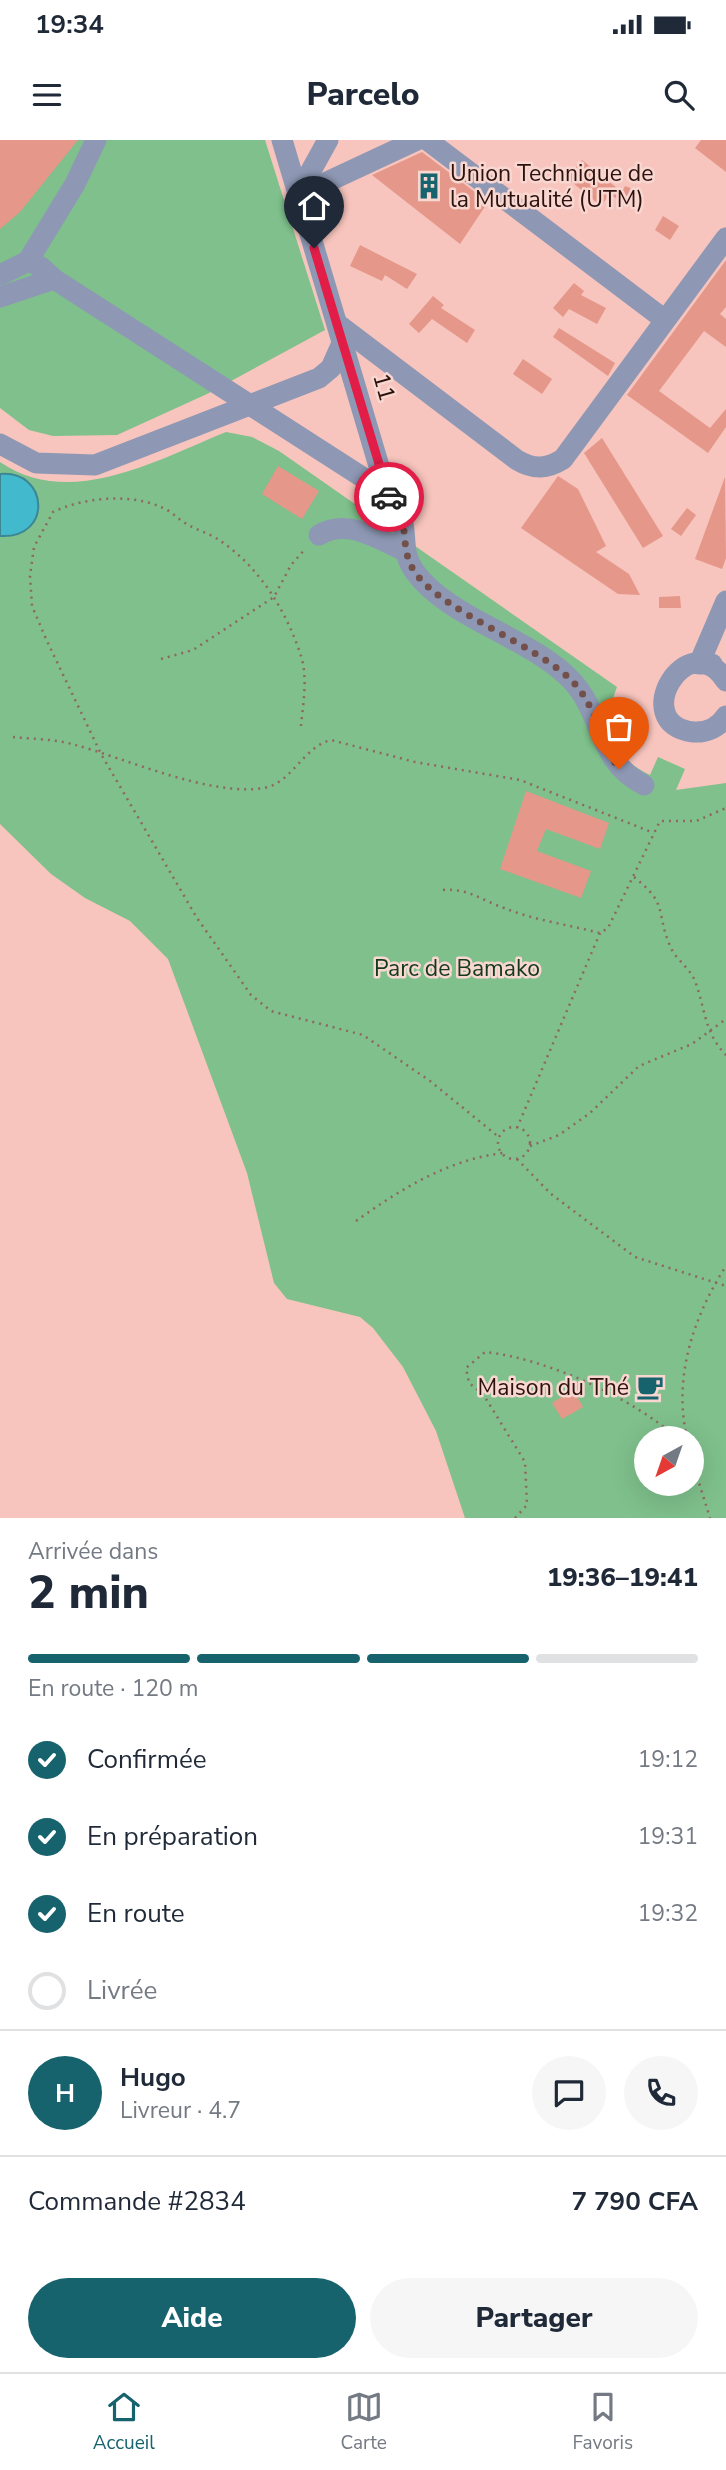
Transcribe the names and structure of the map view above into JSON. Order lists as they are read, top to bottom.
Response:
{
  "streets": {
    "street": ["11"]
  },
  "parks": ["Parc de Bamako"],
  "places": {
    "building": ["Union Technique de la Mutualité (UTM)"],
    "cafe": ["Maison du Thé"]
  },
  "north": "bottom left",
  "page": {
    "status": "19:34",
    "header": "Parcelo",
    "heading": ["2 min", "Arrivée dans", "19:36–19:41"],
    "panel": [
      "Hugo",
      "Livreur · 4.7",
      "Commande #2834",
      "7 790 CFA"
    ],
    "bar": "En route · 120 m",
    "list": [
      ["Confirmée", "19:12"],
      ["En préparation", "19:31"],
      ["En route", "19:32"],
      "Livrée"
    ],
    "round": "H",
    "buttons": ["Aide", "Partager"],
    "tabs": ["Accueil", "Carte", "Favoris"]
  }
}
